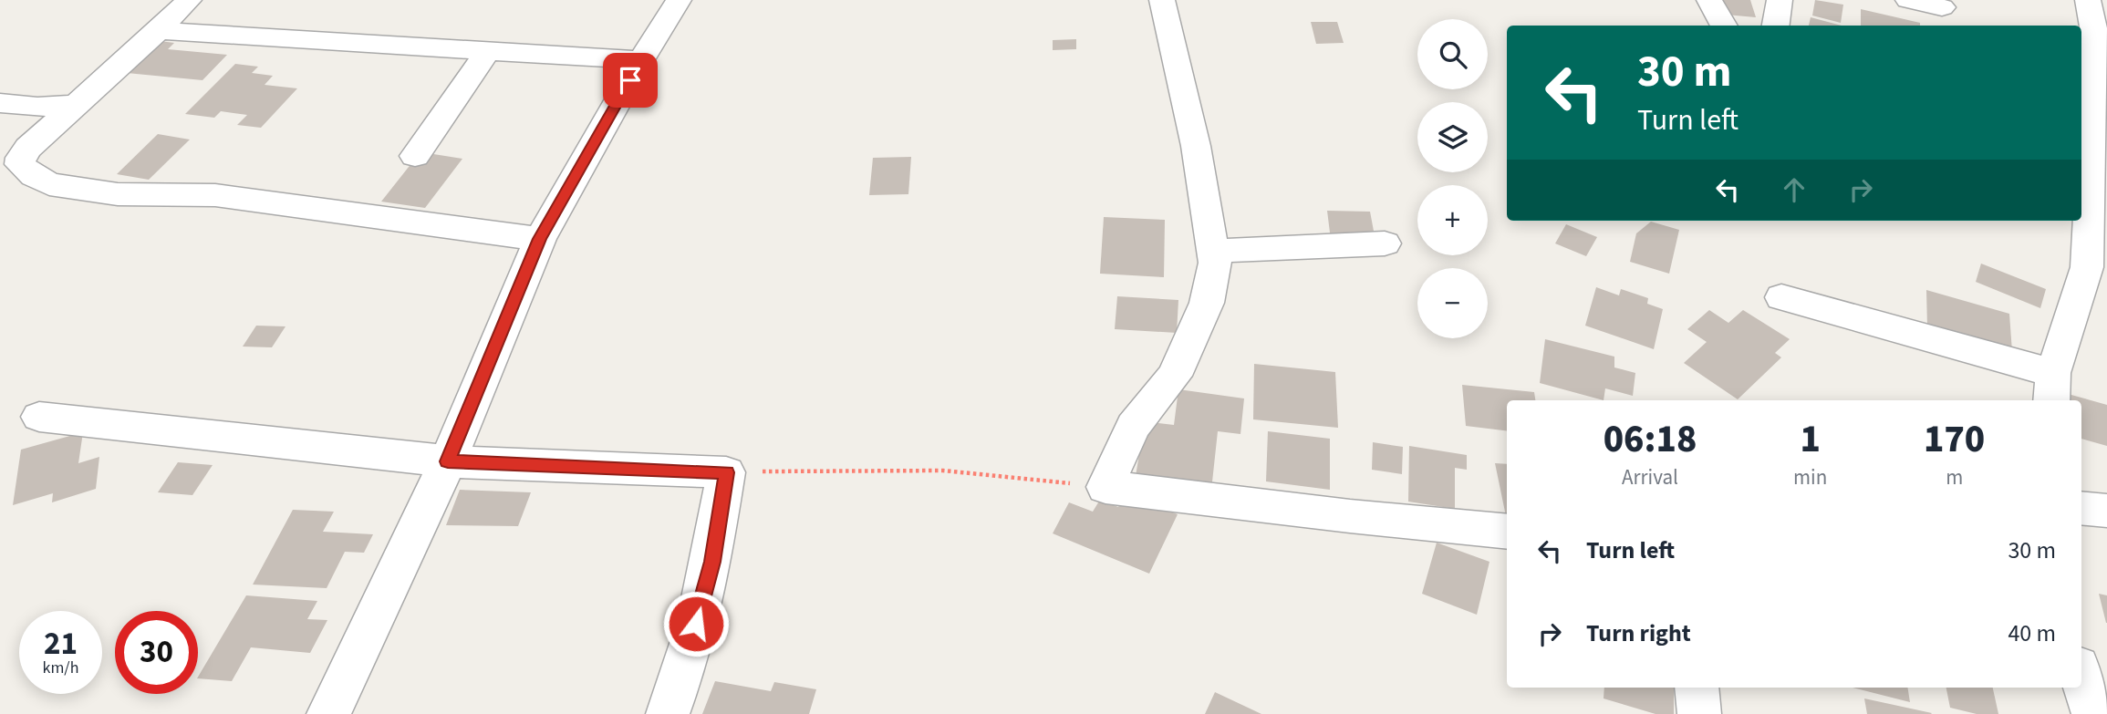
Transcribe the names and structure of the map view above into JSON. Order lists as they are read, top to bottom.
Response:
{
  "page": {
    "map_buttons": ["+", "−"],
    "turn": ["30 m", "Turn left"],
    "eta": [
      "06:18",
      "Arrival",
      "1",
      "min",
      "170",
      "m"
    ],
    "list": [
      {
        "name": "Turn left",
        "value": "30 m"
      },
      {
        "name": "Turn right",
        "value": "40 m"
      }
    ],
    "speed": "21 km/h",
    "limit": "30"
  }
}
